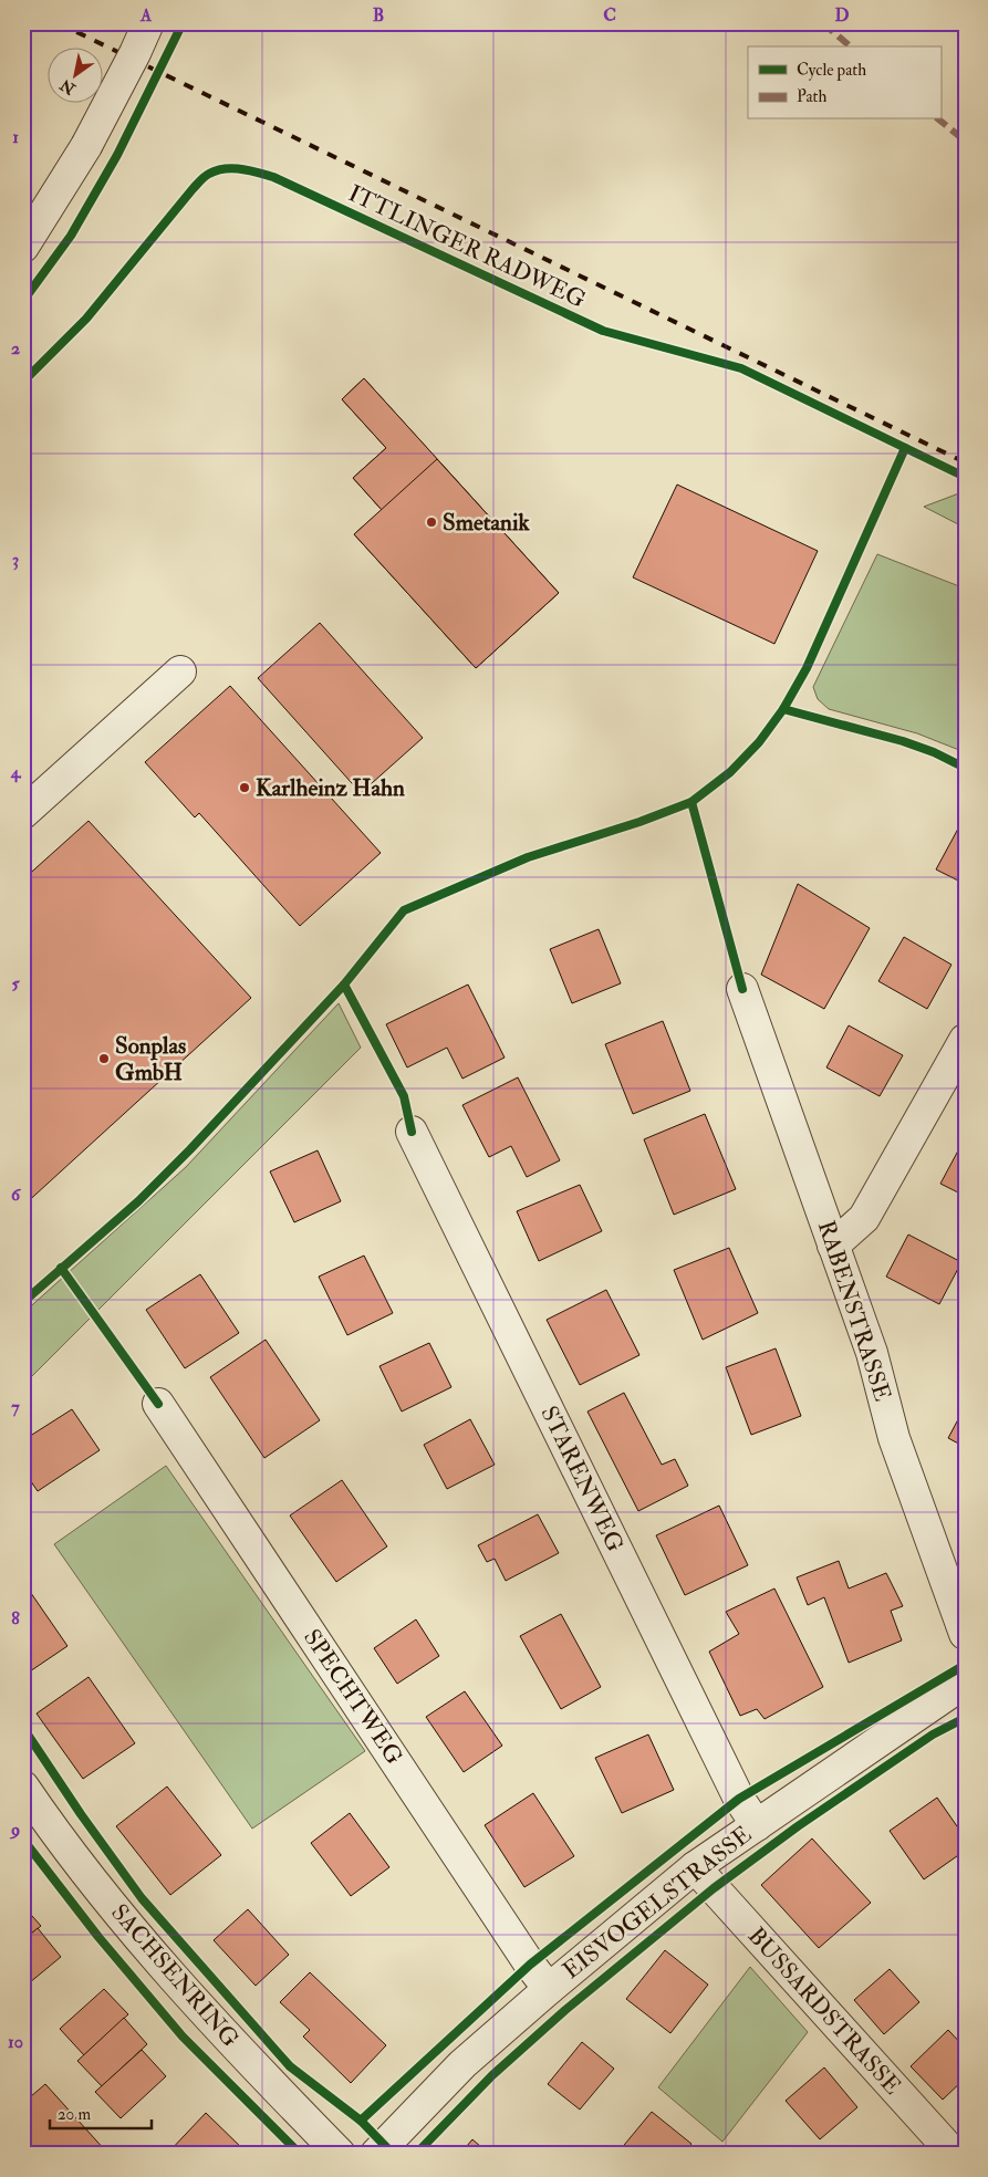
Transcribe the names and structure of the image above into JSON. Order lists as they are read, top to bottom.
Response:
{
  "streets": {
    "street": [
      "RABENSTRASSE",
      "STARENWEG",
      "SPECHTWEG",
      "EISVOGELSTRASSE",
      "SACHSENRING",
      "BUSSARDSTRASSE"
    ],
    "cycle path": ["ITTLINGER RADWEG"]
  },
  "crossings": [
    ["STARENWEG", "EISVOGELSTRASSE"],
    ["SPECHTWEG", "EISVOGELSTRASSE"],
    ["EISVOGELSTRASSE", "BUSSARDSTRASSE"]
  ],
  "places": ["Smetanik", "Karlheinz Hahn", "Sonplas GmbH"],
  "legend": ["Cycle path", "Path"],
  "scale_bar": "20 m",
  "north": "bottom left",
  "grid": {
    "columns": [
      "A",
      "B",
      "C",
      "D"
    ],
    "rows": [
      "1",
      "2",
      "3",
      "4",
      "5",
      "6",
      "7",
      "8",
      "9",
      "10"
    ]
  }
}
